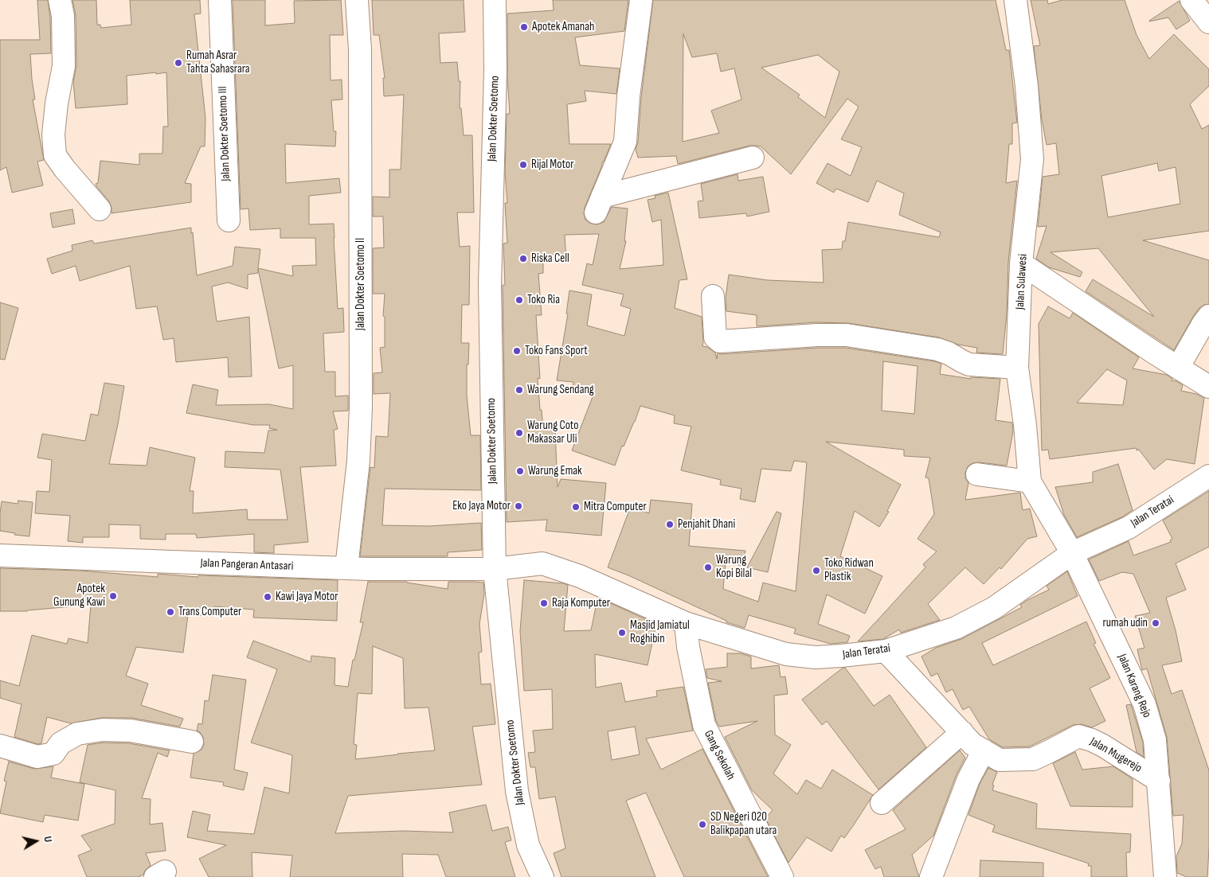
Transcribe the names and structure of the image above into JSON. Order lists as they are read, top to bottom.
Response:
{
  "streets": {
    "street": [
      "Jalan Dokter Soetomo",
      "Jalan Dokter Soetomo III",
      "Jalan Sulawesi",
      "Jalan Dokter Soetomo II",
      "Jalan Teratai",
      "Jalan Pangeran Antasari",
      "Jalan Karang Rejo",
      "Gang Sekolah",
      "Jalan Mugerejo"
    ]
  },
  "crossings": [
    ["Jalan Dokter Soetomo", "Jalan Teratai"],
    ["Jalan Dokter Soetomo", "Jalan Pangeran Antasari"],
    ["Jalan Sulawesi", "Jalan Teratai"],
    ["Jalan Sulawesi", "Jalan Karang Rejo"],
    ["Jalan Dokter Soetomo II", "Jalan Pangeran Antasari"],
    ["Jalan Teratai", "Jalan Pangeran Antasari"],
    ["Jalan Teratai", "Jalan Karang Rejo"],
    ["Jalan Teratai", "Gang Sekolah"],
    ["Jalan Teratai", "Jalan Mugerejo"],
    ["Jalan Karang Rejo", "Jalan Mugerejo"]
  ],
  "places": [
    "Apotek Amanah",
    "Rumah Asrar Tahta Sahasrara",
    "Rijal Motor",
    "Riska Cell",
    "Toko Ria",
    "Toko Fans Sport",
    "Warung Sendang",
    "Warung Coto Makassar Uli",
    "Warung Emak",
    "Eko Jaya Motor",
    "Mitra Computer",
    "Penjahit Dhani",
    "Warung Kopi Bilal",
    "Toko Ridwan Plastik",
    "Apotek Gunung Kawi",
    "Kawi Jaya Motor",
    "Raja Komputer",
    "Trans Computer",
    "rumah udin",
    "Masjid Jamiatul Roghibin",
    "SD Negeri 020 Balikpapan utara"
  ],
  "north": "right"
}
